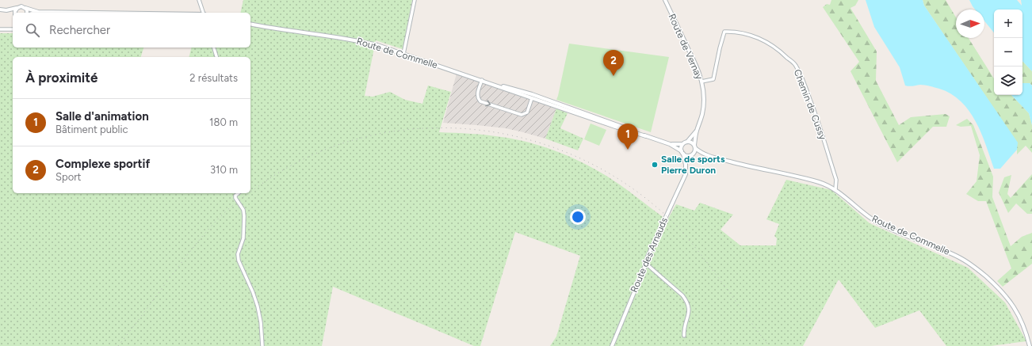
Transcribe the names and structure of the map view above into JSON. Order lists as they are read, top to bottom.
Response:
{
  "streets": {
    "street": [
      "Route de Vernay",
      "Route de Commelle",
      "Chemin de Cussy",
      "Route des Arnauds"
    ]
  },
  "crossings": [
    ["Route de Vernay", "Route de Commelle"],
    ["Route de Vernay", "Chemin de Cussy"],
    ["Route de Vernay", "Route des Arnauds"],
    ["Route de Commelle", "Chemin de Cussy"],
    ["Route de Commelle", "Route des Arnauds"]
  ],
  "places": ["Salle de sports Pierre Duron"],
  "north": "right",
  "page": {
    "map_buttons": ["+", "−"],
    "search": "Rechercher",
    "pins": ["2", "1"],
    "heading": ["À proximité", "2 résultats"],
    "list": [
      {
        "mark": "1",
        "name": "Salle d'animation",
        "note": "Bâtiment public",
        "value": "180 m"
      },
      {
        "mark": "2",
        "name": "Complexe sportif",
        "note": "Sport",
        "value": "310 m"
      }
    ]
  }
}
